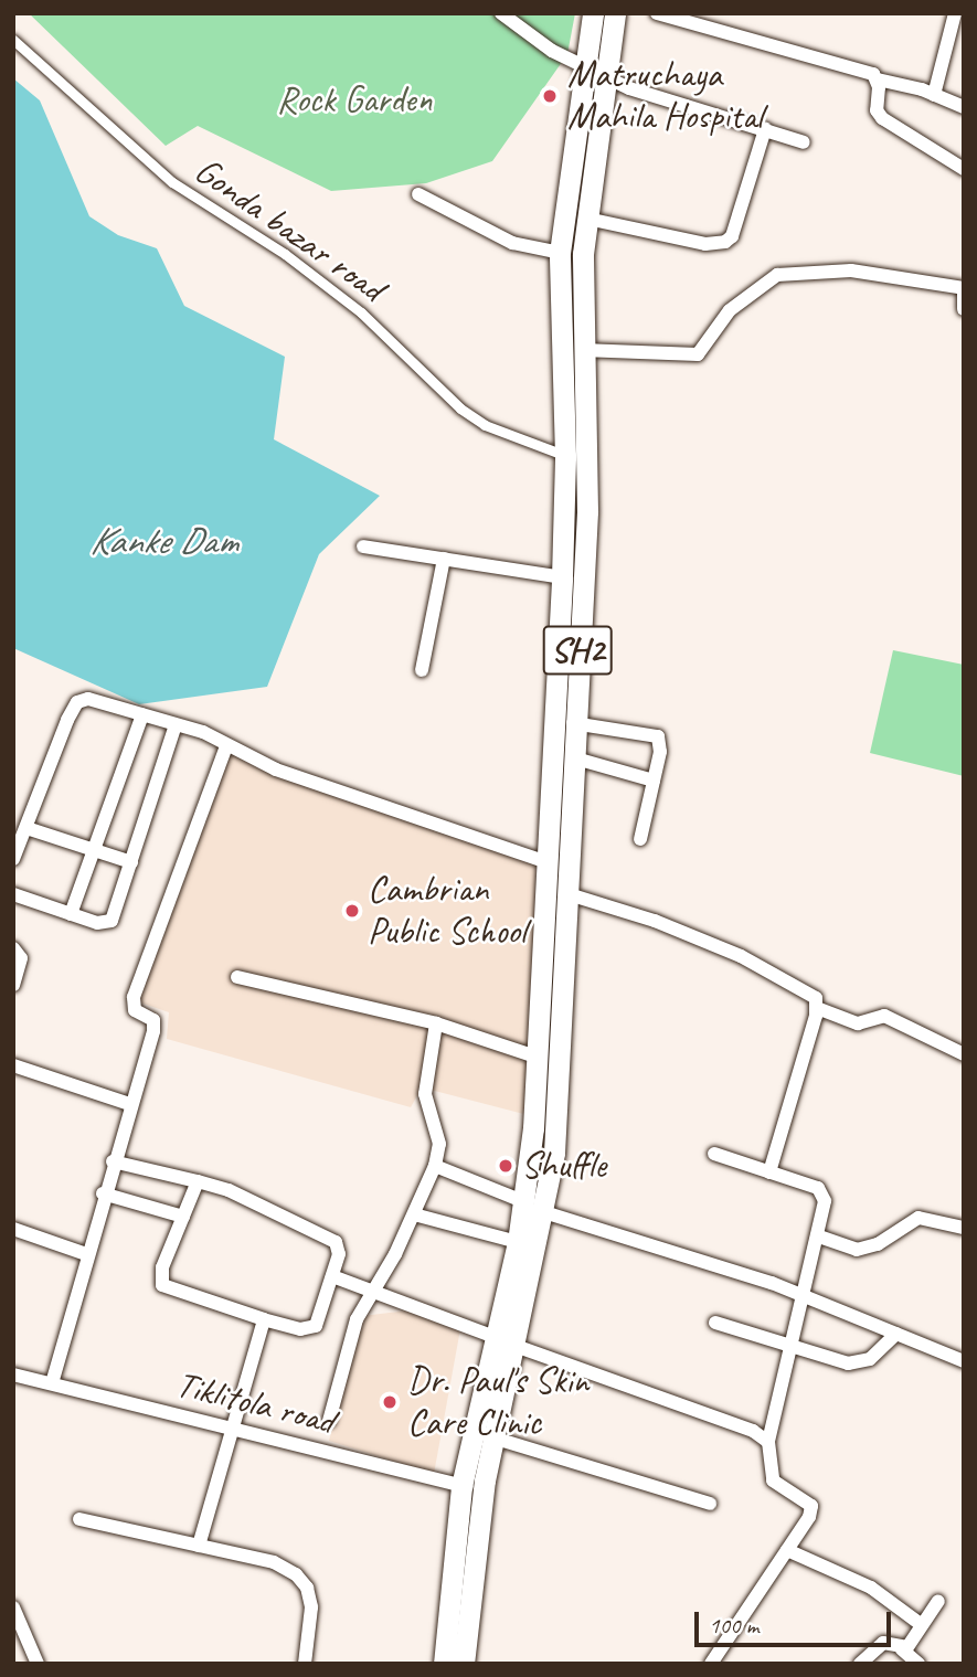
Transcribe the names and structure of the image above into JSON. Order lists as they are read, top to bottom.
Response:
{
  "streets": {
    "main road": ["SH2"],
    "street": ["Gonda bazar road", "Tiklitola road"]
  },
  "crossings": [
    ["Gonda bazar road", "SH2"],
    ["SH2", "Tiklitola road"]
  ],
  "water": ["Kanke Dam"],
  "parks": ["Rock Garden"],
  "places": [
    "Matruchaya Mahila Hospital",
    "Cambrian Public School",
    "Shuffle",
    "Dr. Paul's Skin Care Clinic"
  ],
  "scale_bar": "100 m"
}
